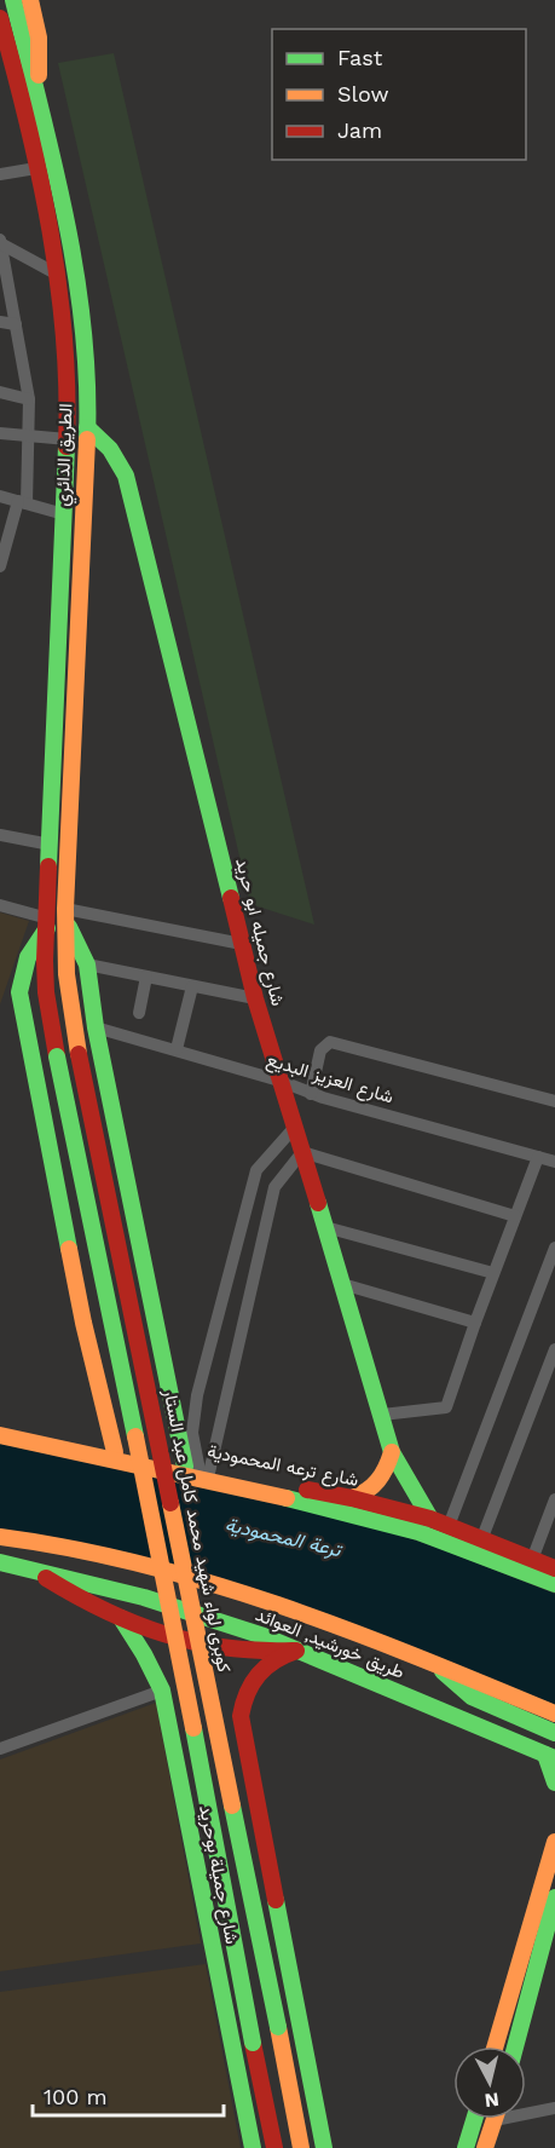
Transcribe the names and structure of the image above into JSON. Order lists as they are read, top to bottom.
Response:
{
  "streets": {
    "main road": [
      "الطريق الدائري",
      "شارع جميله ابو حريد",
      "شارع ترعه المحمودية",
      "كوبرى لواء شهيد محمد كامل عبد الستار",
      "طريق خورشيد, العوائد",
      "شارع جميلة بوحريد"
    ],
    "street": ["شارع العزيز البديع"]
  },
  "crossings": [
    ["الطريق الدائري", "شارع جميله ابو حريد"],
    ["الطريق الدائري", "كوبرى لواء شهيد محمد كامل عبد الستار"],
    ["شارع جميله ابو حريد", "شارع العزيز البديع"],
    ["شارع جميله ابو حريد", "شارع ترعه المحمودية"]
  ],
  "water": ["ترعة المحمودية"],
  "legend": ["Fast", "Slow", "Jam"],
  "scale_bar": "100 m",
  "north": "bottom"
}
